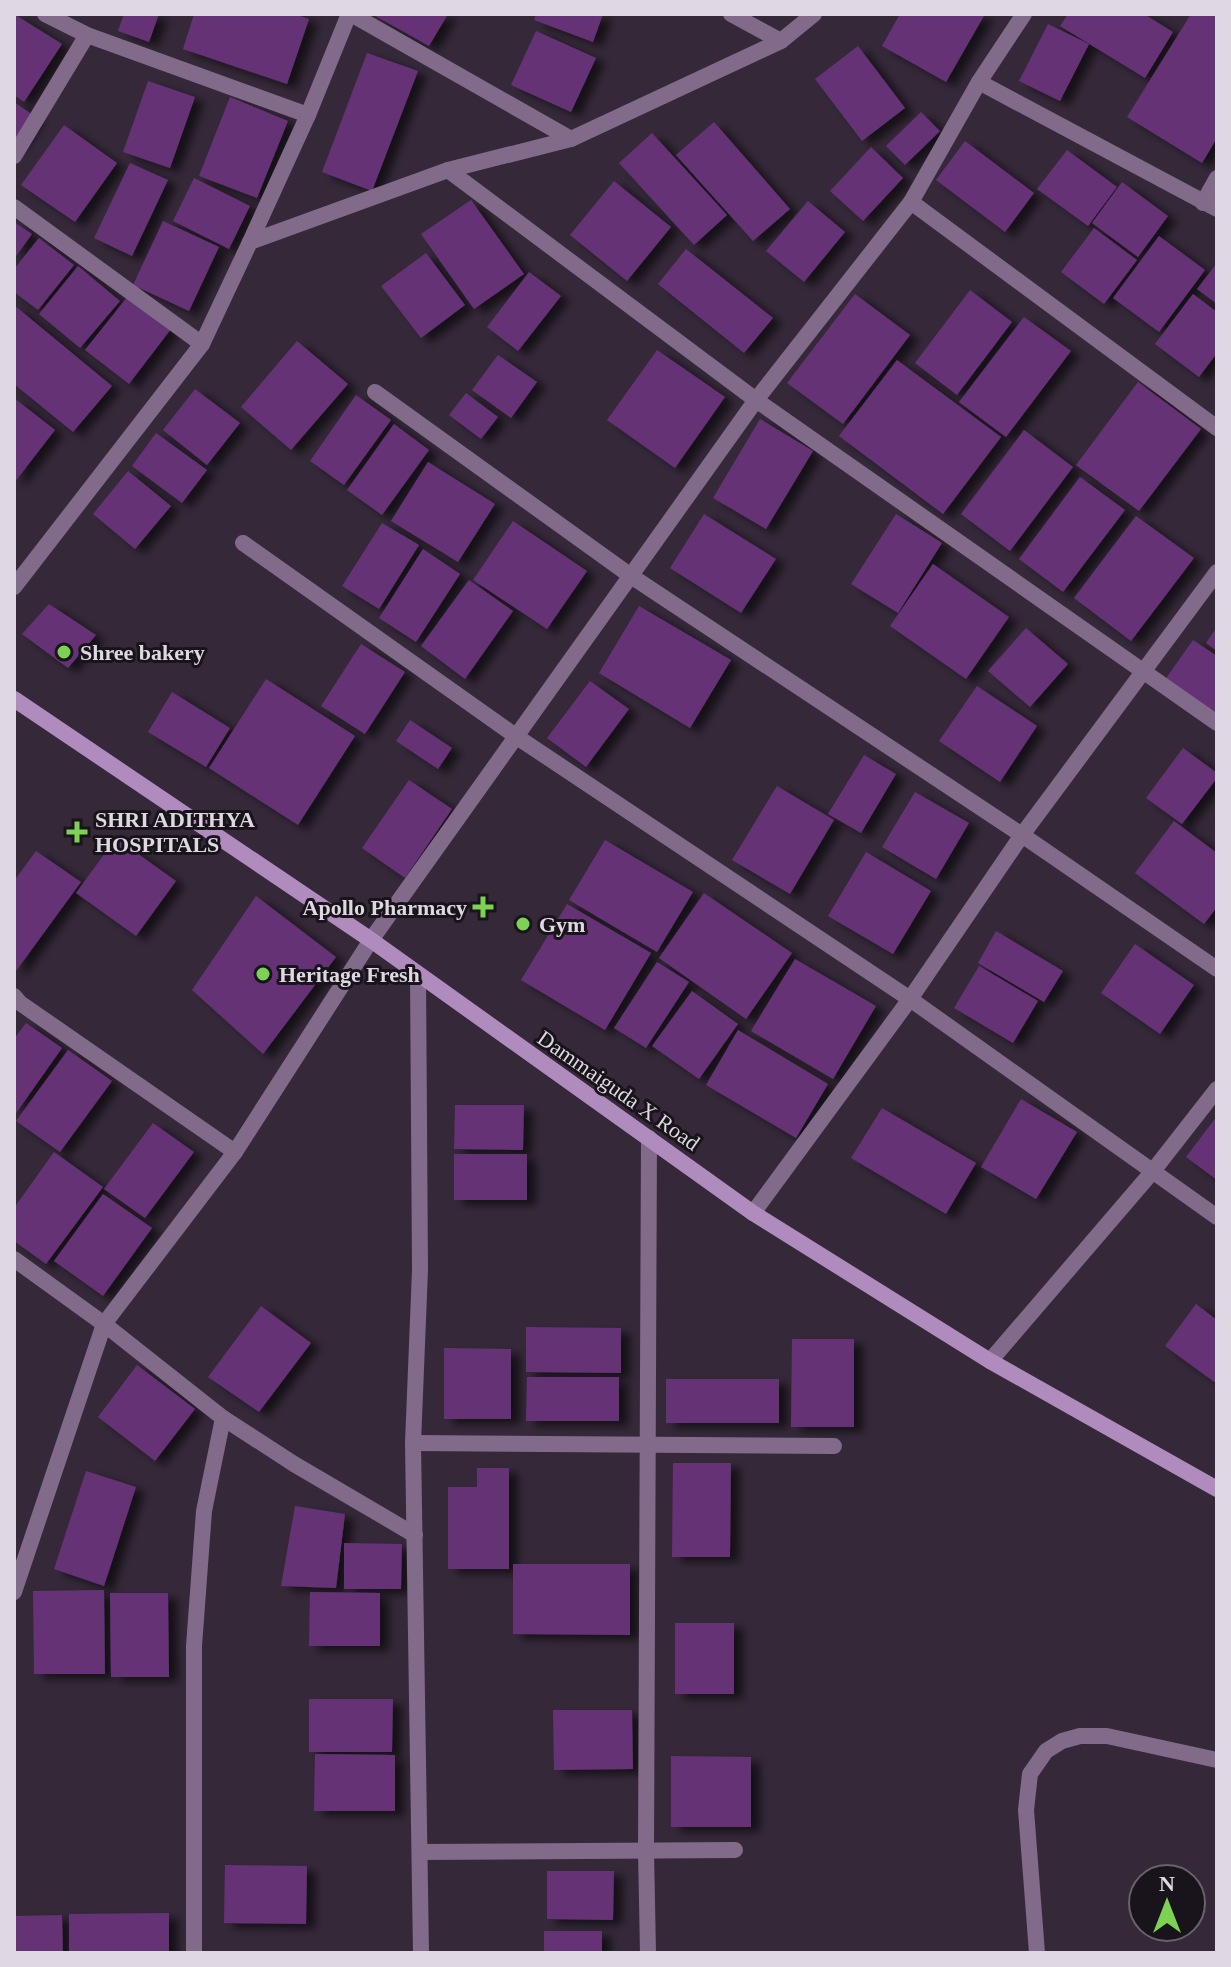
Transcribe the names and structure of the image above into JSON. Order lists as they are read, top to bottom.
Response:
{
  "streets": {
    "street": ["Dammaiguda X Road"]
  },
  "places": {
    "other": ["Shree bakery", "Gym", "Heritage Fresh"],
    "health": ["SHRI ADITHYA HOSPITALS", "Apollo Pharmacy"]
  },
  "north": "top"
}
